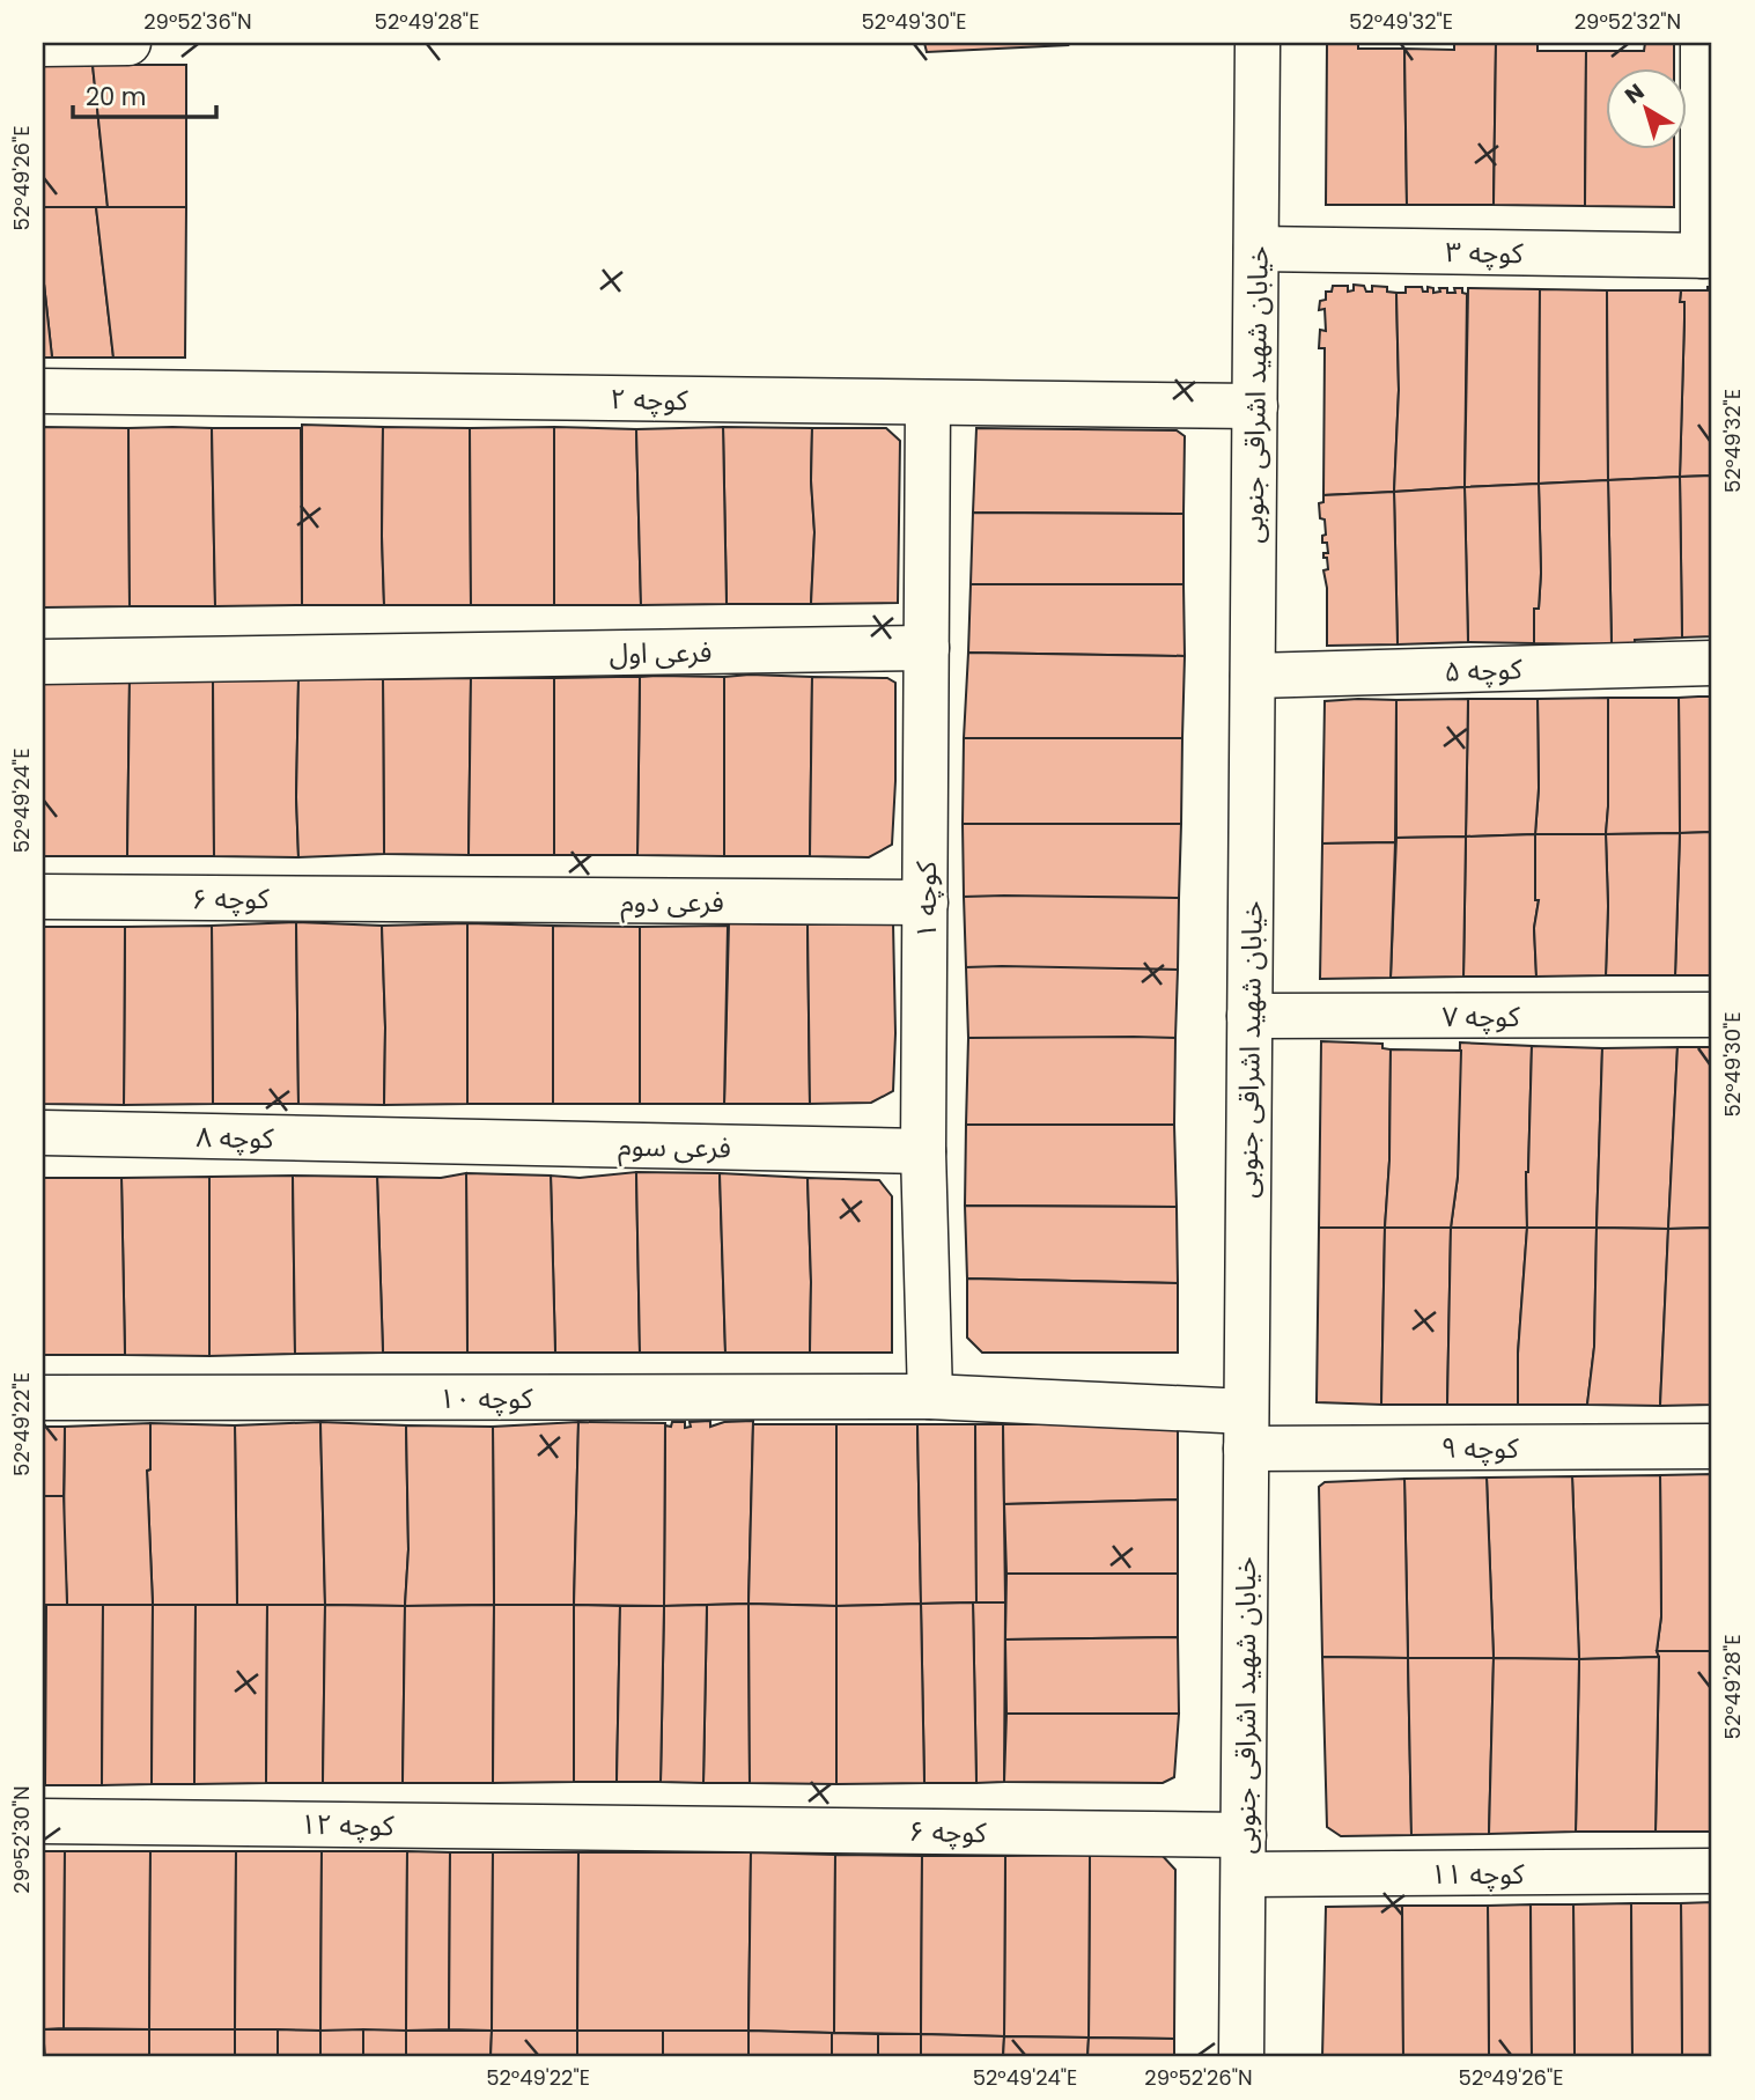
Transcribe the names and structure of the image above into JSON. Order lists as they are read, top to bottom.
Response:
{
  "streets": {
    "street": [
      "کوچه ۳",
      "خیابان شهید اشراقی جنوبی",
      "کوچه ۲",
      "فرعی اول",
      "کوچه ۵",
      "کوچه ۶",
      "کوچه ۱",
      "فرعی دوم",
      "کوچه ۷",
      "کوچه ۸",
      "فرعی سوم",
      "کوچه ۱۰",
      "کوچه ۹",
      "کوچه ۱۲",
      "کوچه ۱۱"
    ]
  },
  "crossings": [
    ["کوچه ۳", "خیابان شهید اشراقی جنوبی"],
    ["خیابان شهید اشراقی جنوبی", "کوچه ۲"],
    ["خیابان شهید اشراقی جنوبی", "کوچه ۵"],
    ["خیابان شهید اشراقی جنوبی", "کوچه ۶"],
    ["خیابان شهید اشراقی جنوبی", "کوچه ۷"],
    ["خیابان شهید اشراقی جنوبی", "کوچه ۱۰"],
    ["خیابان شهید اشراقی جنوبی", "کوچه ۹"],
    ["خیابان شهید اشراقی جنوبی", "کوچه ۱۱"],
    ["کوچه ۲", "کوچه ۱"],
    ["فرعی اول", "کوچه ۱"],
    ["کوچه ۶", "فرعی دوم"],
    ["کوچه ۶", "کوچه ۱۲"],
    ["کوچه ۶", "کوچه ۱۱"],
    ["کوچه ۱", "فرعی دوم"],
    ["کوچه ۱", "فرعی سوم"],
    ["کوچه ۱", "کوچه ۱۰"],
    ["کوچه ۸", "فرعی سوم"],
    ["کوچه ۱۰", "کوچه ۹"]
  ],
  "scale_bar": "20 m",
  "north": "top left",
  "coordinates": [
    "29°52'36\"N",
    "52°49'28\"E",
    "52°49'30\"E",
    "52°49'32\"E",
    "29°52'32\"N",
    "52°49'26\"E",
    "52°49'24\"E",
    "52°49'22\"E",
    "29°52'30\"N",
    "29°52'26\"N"
  ]
}
